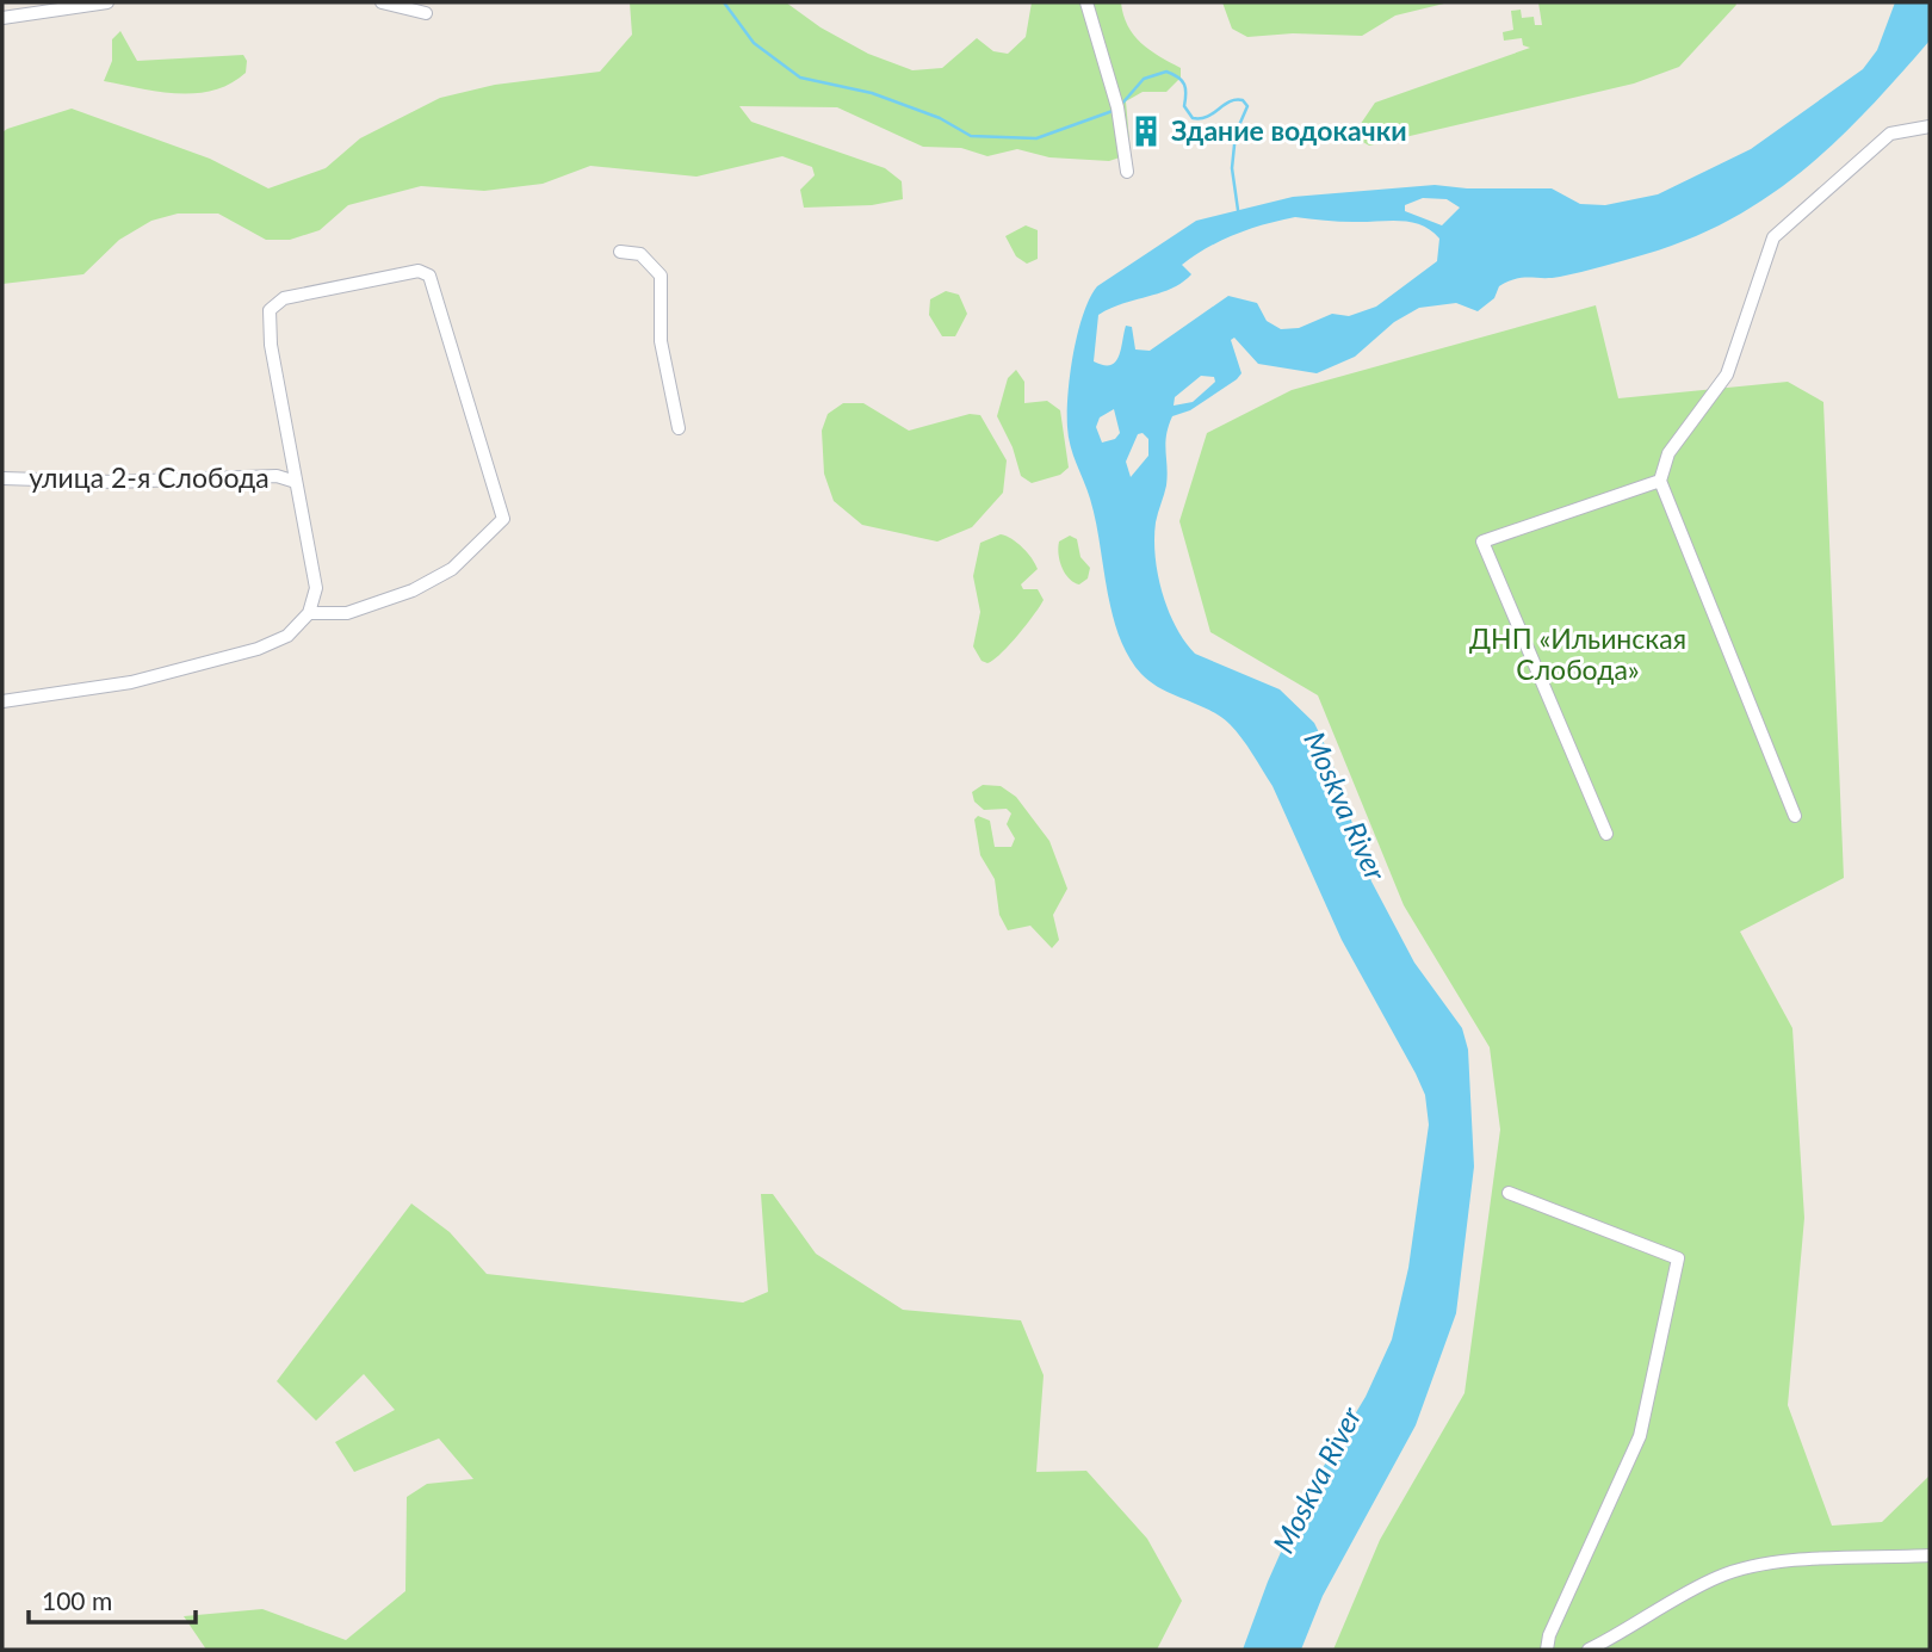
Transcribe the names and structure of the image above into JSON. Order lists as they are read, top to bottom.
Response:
{
  "streets": {
    "street": ["улица 2-я Слобода"]
  },
  "water": ["Moskva River"],
  "parks": ["ДНП «Ильинская Слобода»"],
  "places": {
    "building": ["Здание водокачки"]
  },
  "scale_bar": "100 m"
}
